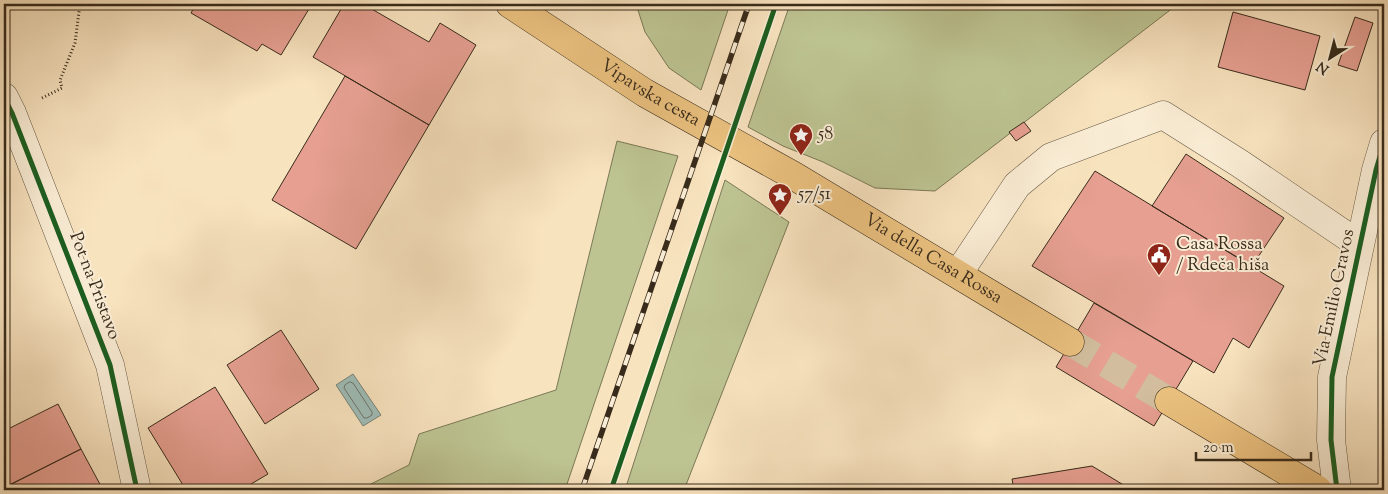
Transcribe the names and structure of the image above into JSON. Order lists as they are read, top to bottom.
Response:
{
  "streets": {
    "main road": ["Vipavska cesta", "Via della Casa Rossa"],
    "street": ["Pot na Pristavo", "Via Emilio Cravos"]
  },
  "crossings": [
    ["Vipavska cesta", "Via della Casa Rossa"]
  ],
  "places": {
    "place": ["58", "57/51"],
    "public building": ["Casa Rossa / Rdeča hiša"]
  },
  "scale_bar": "20 m",
  "north": "bottom left"
}
